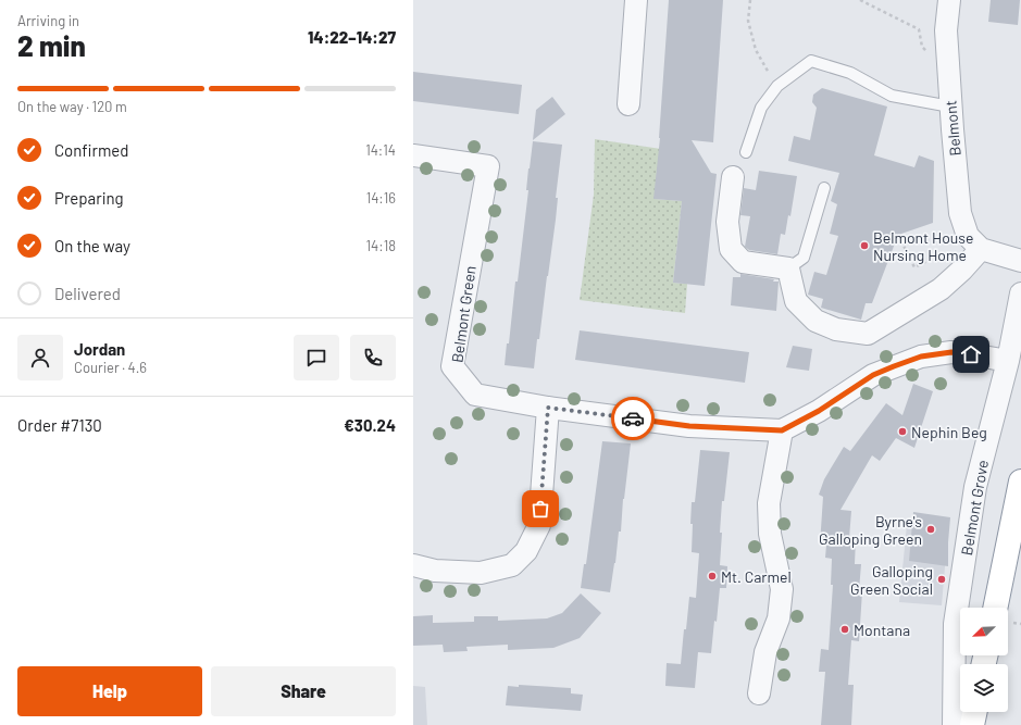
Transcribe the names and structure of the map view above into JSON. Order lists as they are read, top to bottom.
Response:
{
  "streets": {
    "street": ["Belmont", "Belmont Green", "Belmont Grove"]
  },
  "places": [
    "Belmont House Nursing Home",
    "Nephin Beg",
    "Byrne's Galloping Green",
    "Mt. Carmel",
    "Galloping Green Social",
    "Montana"
  ],
  "north": "bottom left",
  "page": {
    "heading": ["2 min", "Arriving in", "14:22–14:27"],
    "panel": [
      "Jordan",
      "Courier · 4.6",
      "Order #7130",
      "€30.24"
    ],
    "bar": "On the way · 120 m",
    "list": [
      ["Confirmed", "14:14"],
      ["Preparing", "14:16"],
      ["On the way", "14:18"],
      "Delivered"
    ],
    "buttons": ["Help", "Share"]
  }
}
